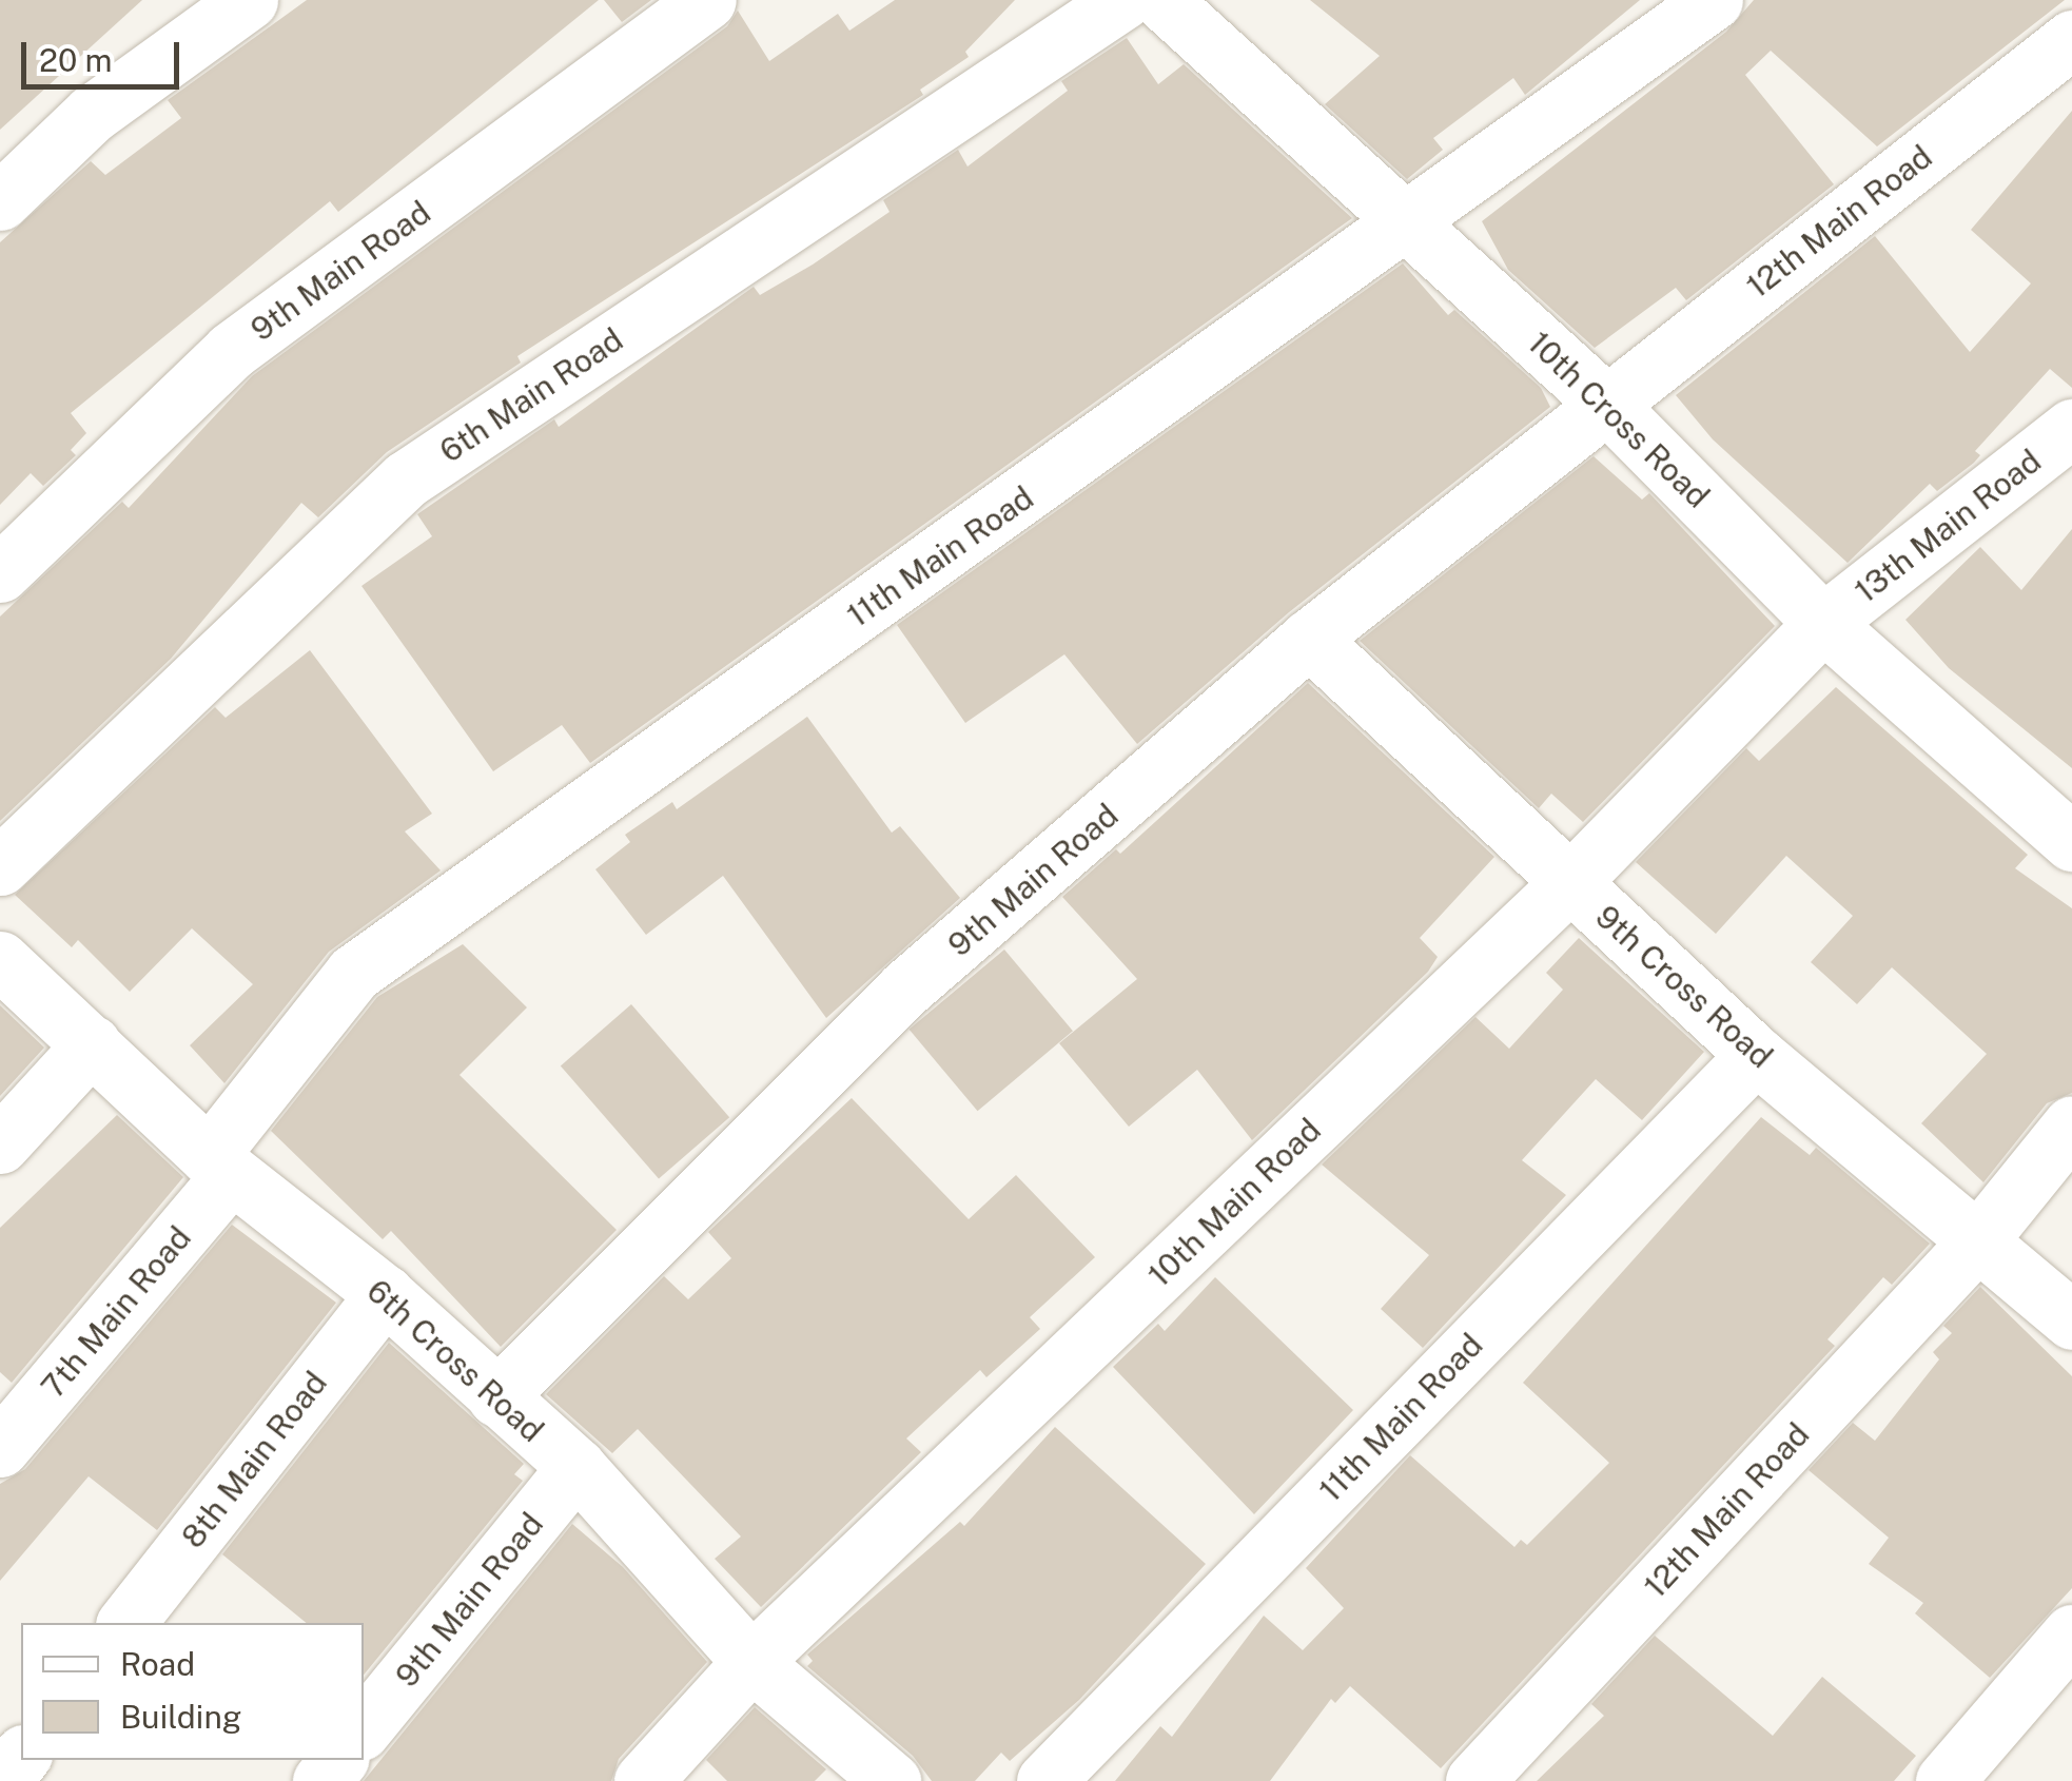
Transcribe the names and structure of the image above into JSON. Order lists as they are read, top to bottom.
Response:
{
  "streets": {
    "street": [
      "12th Main Road",
      "9th Main Road",
      "6th Main Road",
      "10th Cross Road",
      "13th Main Road",
      "11th Main Road",
      "9th Cross Road",
      "10th Main Road",
      "7th Main Road",
      "6th Cross Road",
      "8th Main Road"
    ]
  },
  "crossings": [
    ["12th Main Road", "9th Main Road"],
    ["12th Main Road", "10th Cross Road"],
    ["12th Main Road", "9th Cross Road"],
    ["9th Main Road", "10th Cross Road"],
    ["9th Main Road", "9th Cross Road"],
    ["9th Main Road", "6th Cross Road"],
    ["10th Cross Road", "13th Main Road"],
    ["10th Cross Road", "11th Main Road"],
    ["10th Cross Road", "10th Main Road"],
    ["13th Main Road", "10th Main Road"],
    ["11th Main Road", "9th Cross Road"],
    ["11th Main Road", "7th Main Road"],
    ["11th Main Road", "6th Cross Road"],
    ["9th Cross Road", "10th Main Road"],
    ["10th Main Road", "6th Cross Road"],
    ["7th Main Road", "6th Cross Road"],
    ["6th Cross Road", "8th Main Road"]
  ],
  "legend": ["Road", "Building"],
  "scale_bar": "20 m"
}
